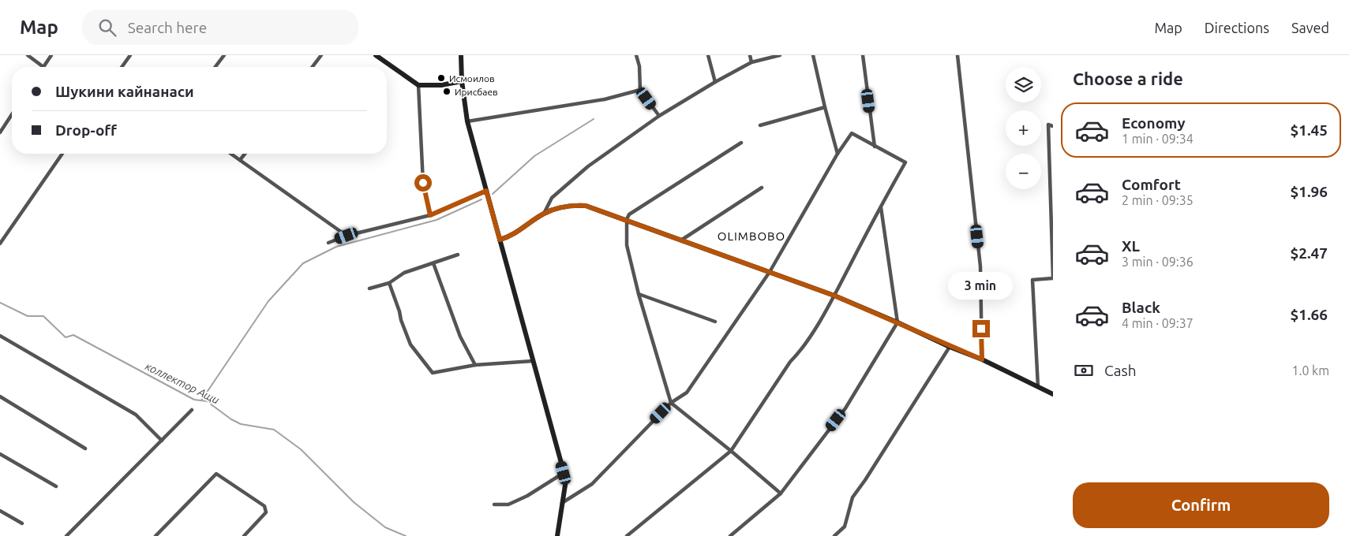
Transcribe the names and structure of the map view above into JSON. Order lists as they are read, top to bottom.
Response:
{
  "districts": ["OLIMBOBO"],
  "water": ["коллектор Ащи"],
  "places": ["Исмоилов", "Ирисбаев"],
  "page": {
    "header": "Map",
    "search": "Search here",
    "nav": ["Map", "Directions", "Saved"],
    "heading": "Choose a ride",
    "map_buttons": ["+", "−"],
    "banner": ["Шукини кайнанаси", "Drop-off"],
    "list": [
      {
        "name": "Economy",
        "note": "1 min · 09:34",
        "value": "$1.45"
      },
      {
        "name": "Comfort",
        "note": "2 min · 09:35",
        "value": "$1.96"
      },
      {
        "name": "XL",
        "note": "3 min · 09:36",
        "value": "$2.47"
      },
      {
        "name": "Black",
        "note": "4 min · 09:37",
        "value": "$1.66"
      }
    ],
    "bubble": "3 min",
    "pay": ["Cash", "1.0 km"],
    "buttons": "Confirm"
  }
}
